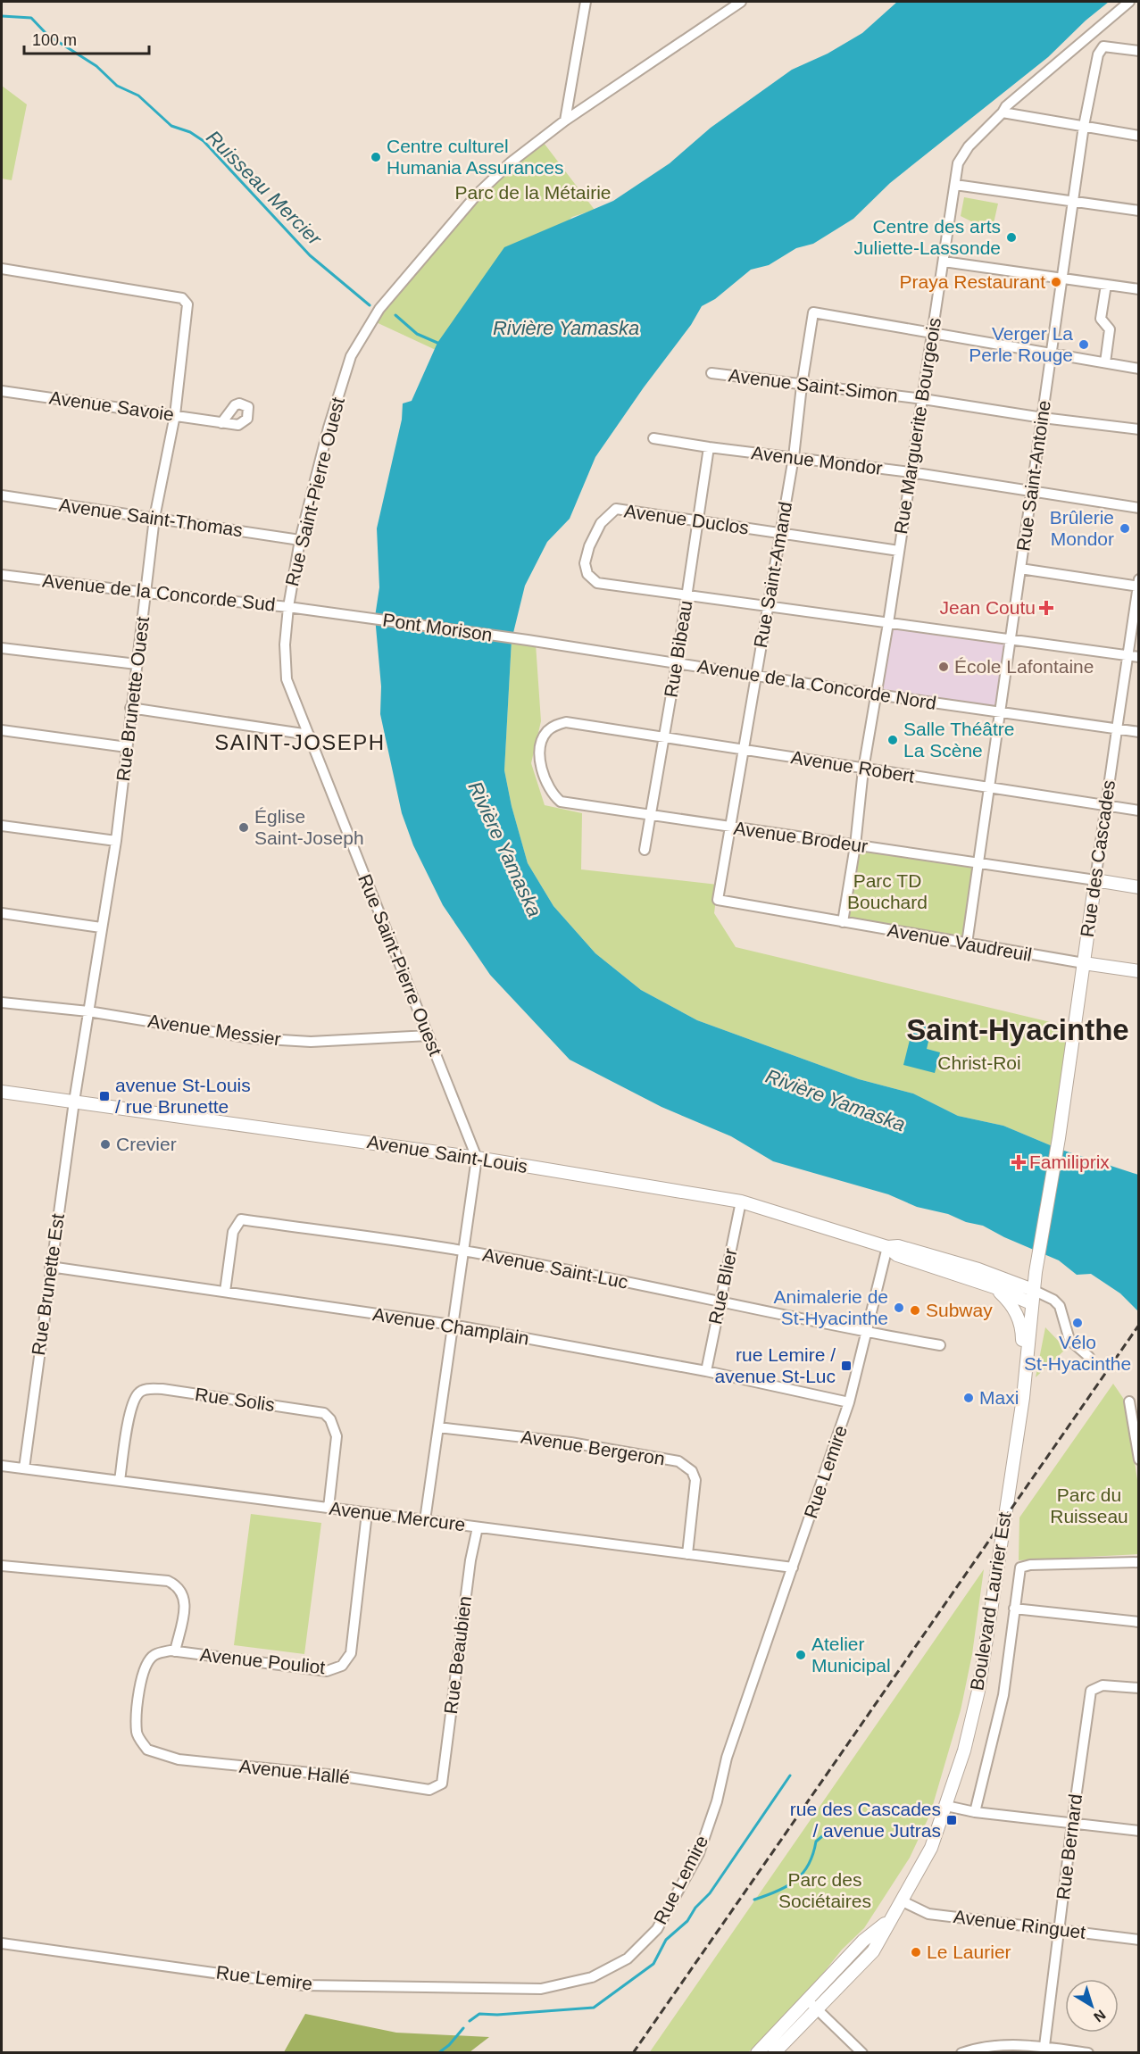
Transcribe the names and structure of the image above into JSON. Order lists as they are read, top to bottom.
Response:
{
  "streets": {
    "main road": [
      "Avenue Brodeur",
      "Rue des Cascades",
      "Avenue Vaudreuil",
      "Avenue Saint-Louis",
      "Boulevard Laurier Est"
    ],
    "street": [
      "Avenue Saint-Simon",
      "Avenue Savoie",
      "Rue Marguerite Bourgeois",
      "Avenue Mondor",
      "Rue Saint-Antoine",
      "Rue Saint-Pierre Ouest",
      "Avenue Saint-Thomas",
      "Avenue Duclos",
      "Rue Saint-Amand",
      "Avenue de la Concorde Sud",
      "Pont Morison",
      "Rue Bibeau",
      "Avenue de la Concorde Nord",
      "Rue Brunette Ouest",
      "Avenue Robert",
      "Avenue Messier",
      "Avenue Saint-Luc",
      "Rue Brunette Est",
      "Rue Blier",
      "Avenue Champlain",
      "Rue Solis",
      "Avenue Bergeron",
      "Rue Lemire",
      "Avenue Mercure",
      "Rue Beaubien",
      "Avenue Pouliot",
      "Avenue Hallé",
      "Rue Bernard",
      "Avenue Ringuet"
    ]
  },
  "crossings": [
    ["Avenue Saint-Simon", "Rue Marguerite Bourgeois"],
    ["Avenue Saint-Simon", "Rue Saint-Antoine"],
    ["Avenue Saint-Simon", "Rue Saint-Amand"],
    ["Avenue Savoie", "Rue Brunette Ouest"],
    ["Rue Marguerite Bourgeois", "Avenue Mondor"],
    ["Rue Marguerite Bourgeois", "Avenue Duclos"],
    ["Rue Marguerite Bourgeois", "Rue Saint-Amand"],
    ["Rue Marguerite Bourgeois", "Avenue de la Concorde Nord"],
    ["Rue Marguerite Bourgeois", "Avenue Robert"],
    ["Rue Marguerite Bourgeois", "Avenue Brodeur"],
    ["Rue Marguerite Bourgeois", "Avenue Vaudreuil"],
    ["Avenue Mondor", "Rue Saint-Antoine"],
    ["Avenue Mondor", "Rue Saint-Amand"],
    ["Avenue Mondor", "Rue Bibeau"],
    ["Rue Saint-Antoine", "Avenue de la Concorde Nord"],
    ["Rue Saint-Antoine", "Avenue Robert"],
    ["Rue Saint-Antoine", "Avenue Brodeur"],
    ["Rue Saint-Antoine", "Avenue Vaudreuil"],
    ["Rue Saint-Pierre Ouest", "Avenue Saint-Thomas"],
    ["Rue Saint-Pierre Ouest", "Avenue de la Concorde Sud"],
    ["Rue Saint-Pierre Ouest", "Avenue Messier"],
    ["Rue Saint-Pierre Ouest", "Avenue Saint-Louis"],
    ["Avenue Saint-Thomas", "Rue Brunette Ouest"],
    ["Avenue Duclos", "Rue Saint-Amand"],
    ["Avenue Duclos", "Rue Bibeau"],
    ["Rue Saint-Amand", "Avenue de la Concorde Nord"],
    ["Rue Saint-Amand", "Avenue Robert"],
    ["Rue Saint-Amand", "Avenue Brodeur"],
    ["Rue Saint-Amand", "Avenue Vaudreuil"],
    ["Avenue de la Concorde Sud", "Pont Morison"],
    ["Avenue de la Concorde Sud", "Rue Brunette Ouest"],
    ["Pont Morison", "Avenue de la Concorde Nord"],
    ["Rue Bibeau", "Avenue de la Concorde Nord"],
    ["Rue Bibeau", "Avenue Robert"],
    ["Rue Bibeau", "Avenue Brodeur"],
    ["Avenue de la Concorde Nord", "Rue des Cascades"],
    ["Rue Brunette Ouest", "Avenue Messier"],
    ["Rue Brunette Ouest", "Avenue Saint-Louis"],
    ["Rue Brunette Ouest", "Rue Brunette Est"],
    ["Avenue Robert", "Avenue Brodeur"],
    ["Avenue Robert", "Rue des Cascades"],
    ["Avenue Brodeur", "Rue des Cascades"],
    ["Rue des Cascades", "Avenue Vaudreuil"],
    ["Rue des Cascades", "Boulevard Laurier Est"],
    ["Avenue Saint-Louis", "Rue Brunette Est"],
    ["Avenue Saint-Louis", "Rue Blier"],
    ["Avenue Saint-Louis", "Rue Lemire"],
    ["Avenue Saint-Louis", "Boulevard Laurier Est"],
    ["Avenue Saint-Luc", "Rue Blier"],
    ["Avenue Saint-Luc", "Avenue Champlain"],
    ["Avenue Saint-Luc", "Rue Lemire"],
    ["Rue Brunette Est", "Avenue Champlain"],
    ["Rue Brunette Est", "Avenue Mercure"],
    ["Rue Blier", "Avenue Champlain"],
    ["Avenue Champlain", "Rue Lemire"],
    ["Rue Solis", "Avenue Mercure"],
    ["Avenue Bergeron", "Avenue Mercure"],
    ["Rue Lemire", "Avenue Mercure"],
    ["Avenue Mercure", "Rue Beaubien"],
    ["Avenue Mercure", "Avenue Pouliot"],
    ["Boulevard Laurier Est", "Avenue Ringuet"],
    ["Rue Beaubien", "Avenue Hallé"],
    ["Avenue Pouliot", "Avenue Hallé"],
    ["Rue Bernard", "Avenue Ringuet"]
  ],
  "districts": ["SAINT-JOSEPH", "Saint-Hyacinthe"],
  "water": ["Ruisseau Mercier", "Rivière Yamaska"],
  "parks": [
    "Parc de la Métairie",
    "Parc TD Bouchard",
    "Christ-Roi",
    "Parc du Ruisseau",
    "Parc des Sociétaires"
  ],
  "places": {
    "other": [
      "Centre culturel Humania Assurances",
      "Centre des arts Juliette-Lassonde",
      "Praya Restaurant",
      "Verger La Perle Rouge",
      "Brûlerie Mondor",
      "École Lafontaine",
      "Salle Théâtre La Scène",
      "Église Saint-Joseph",
      "Crevier",
      "Animalerie de St-Hyacinthe",
      "Subway",
      "Vélo St-Hyacinthe",
      "Maxi",
      "Atelier Municipal",
      "Le Laurier"
    ],
    "health": ["Jean Coutu", "Familiprix"],
    "transit": ["avenue St-Louis / rue Brunette", "rue Lemire / avenue St-Luc", "rue des Cascades / avenue Jutras"]
  },
  "scale_bar": "100 m",
  "north": "bottom right"
}
